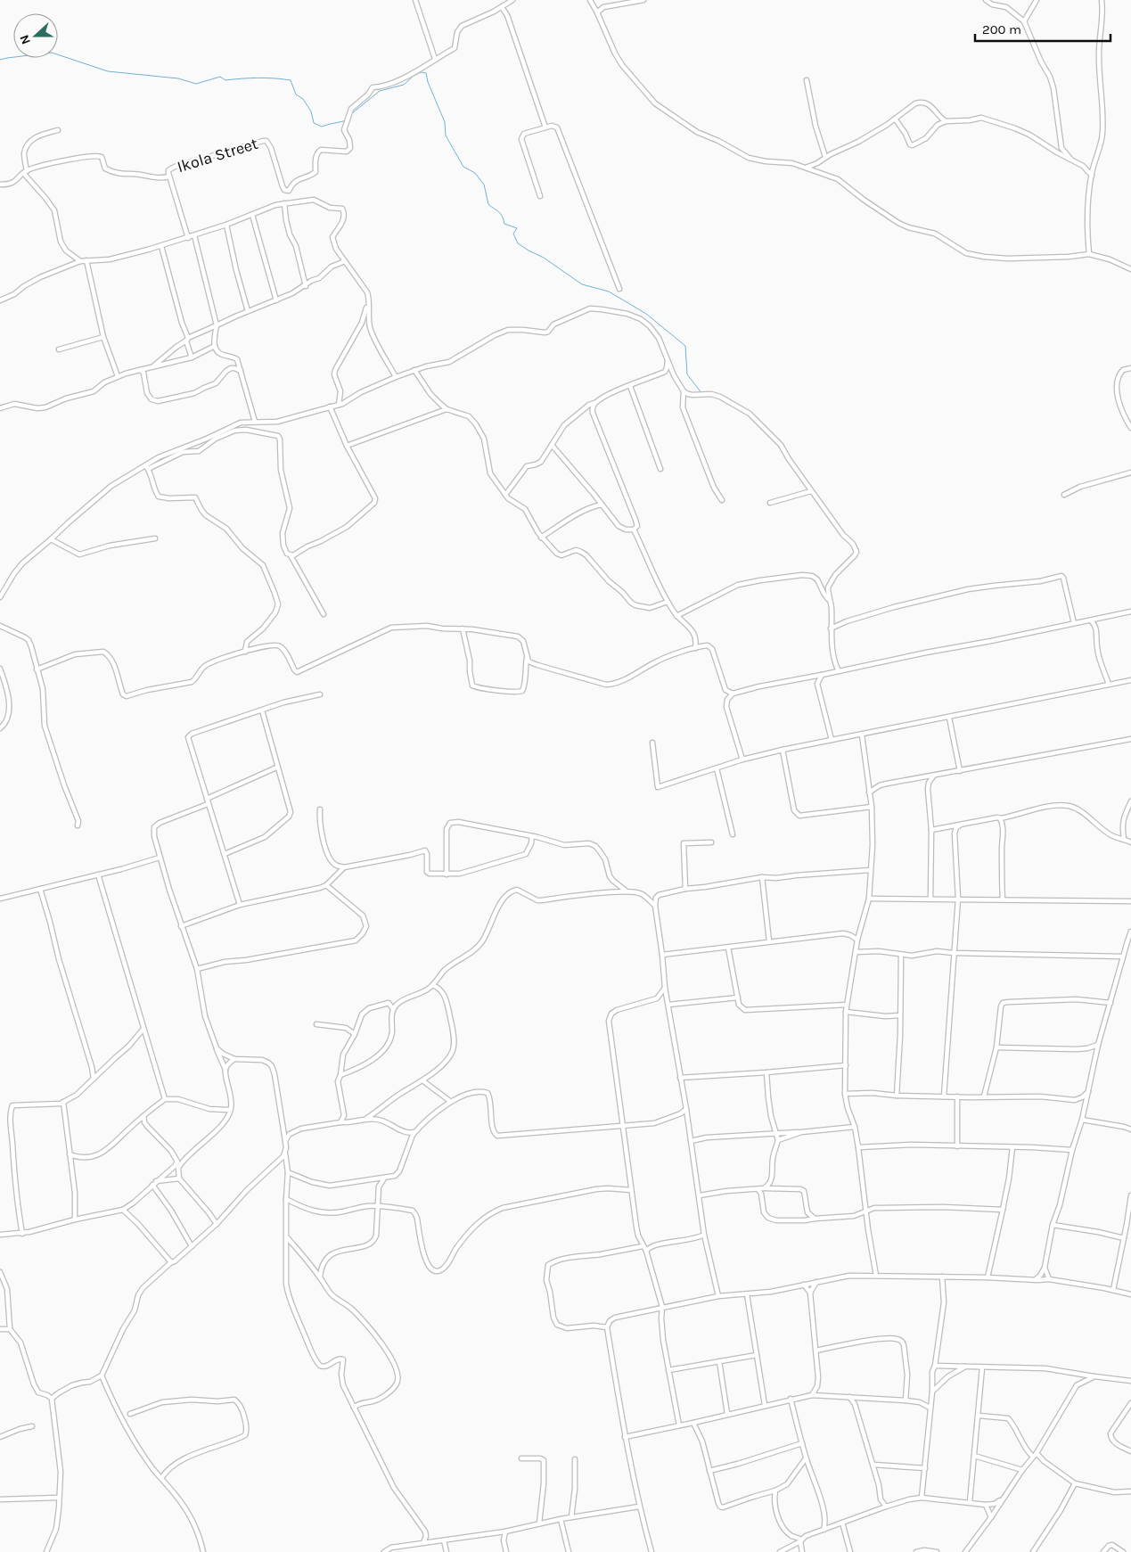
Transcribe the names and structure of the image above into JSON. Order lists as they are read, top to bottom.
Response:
{
  "streets": {
    "street": ["Ikola Street"]
  },
  "scale_bar": "200 m",
  "north": "left"
}
